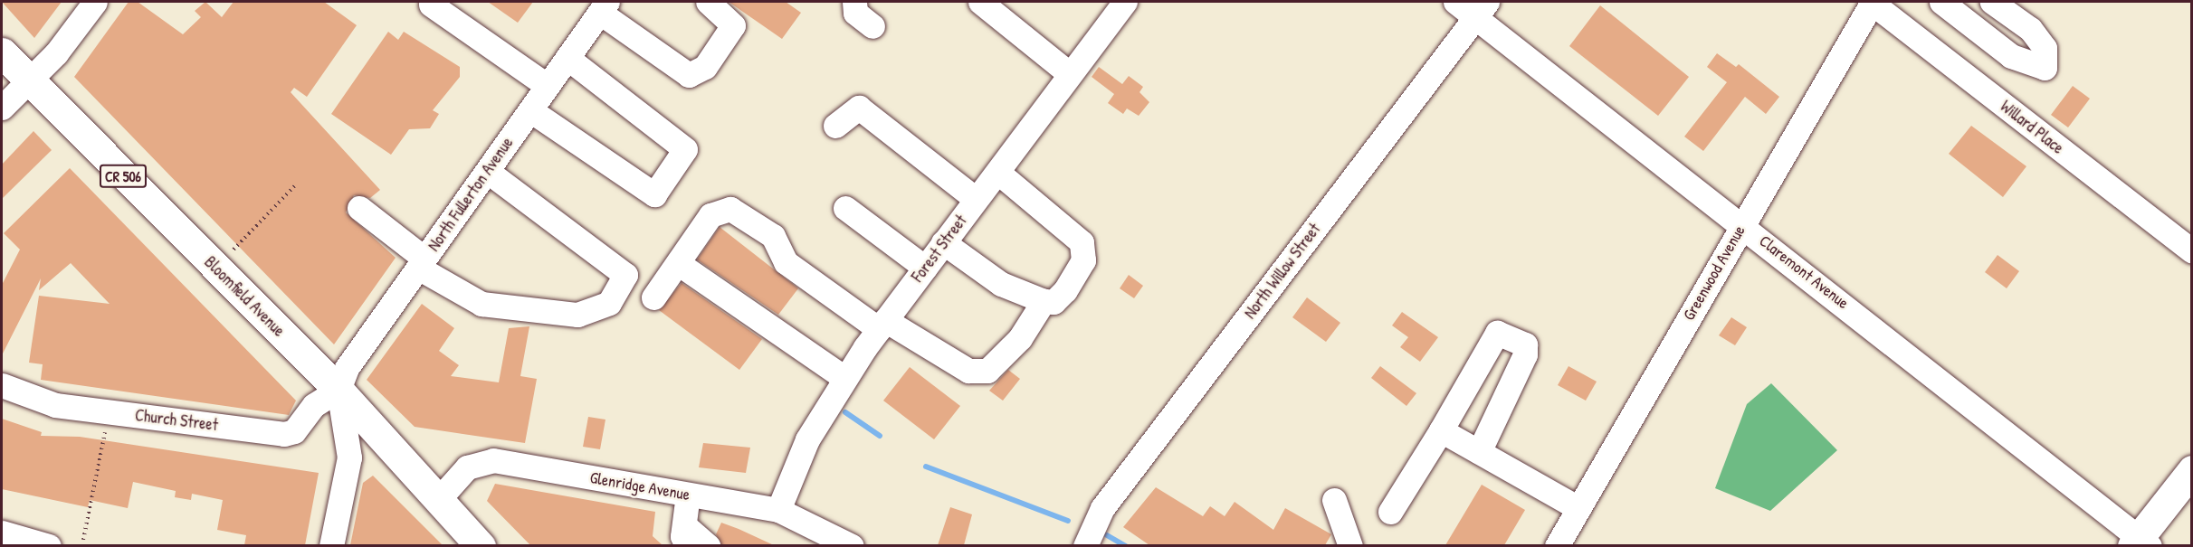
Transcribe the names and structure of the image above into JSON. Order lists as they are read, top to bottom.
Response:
{
  "streets": {
    "main road": ["CR 506", "Bloomfield Avenue"],
    "street": [
      "Willard Place",
      "North Fullerton Avenue",
      "Forest Street",
      "North Willow Street",
      "Claremont Avenue",
      "Greenwood Avenue",
      "Church Street",
      "Glenridge Avenue"
    ]
  },
  "crossings": [
    ["Willard Place", "Greenwood Avenue"],
    ["North Fullerton Avenue", "Bloomfield Avenue"],
    ["North Fullerton Avenue", "Church Street"],
    ["Forest Street", "Glenridge Avenue"],
    ["North Willow Street", "Claremont Avenue"],
    ["Claremont Avenue", "Greenwood Avenue"],
    ["Bloomfield Avenue", "Church Street"],
    ["Bloomfield Avenue", "Glenridge Avenue"]
  ]
}
